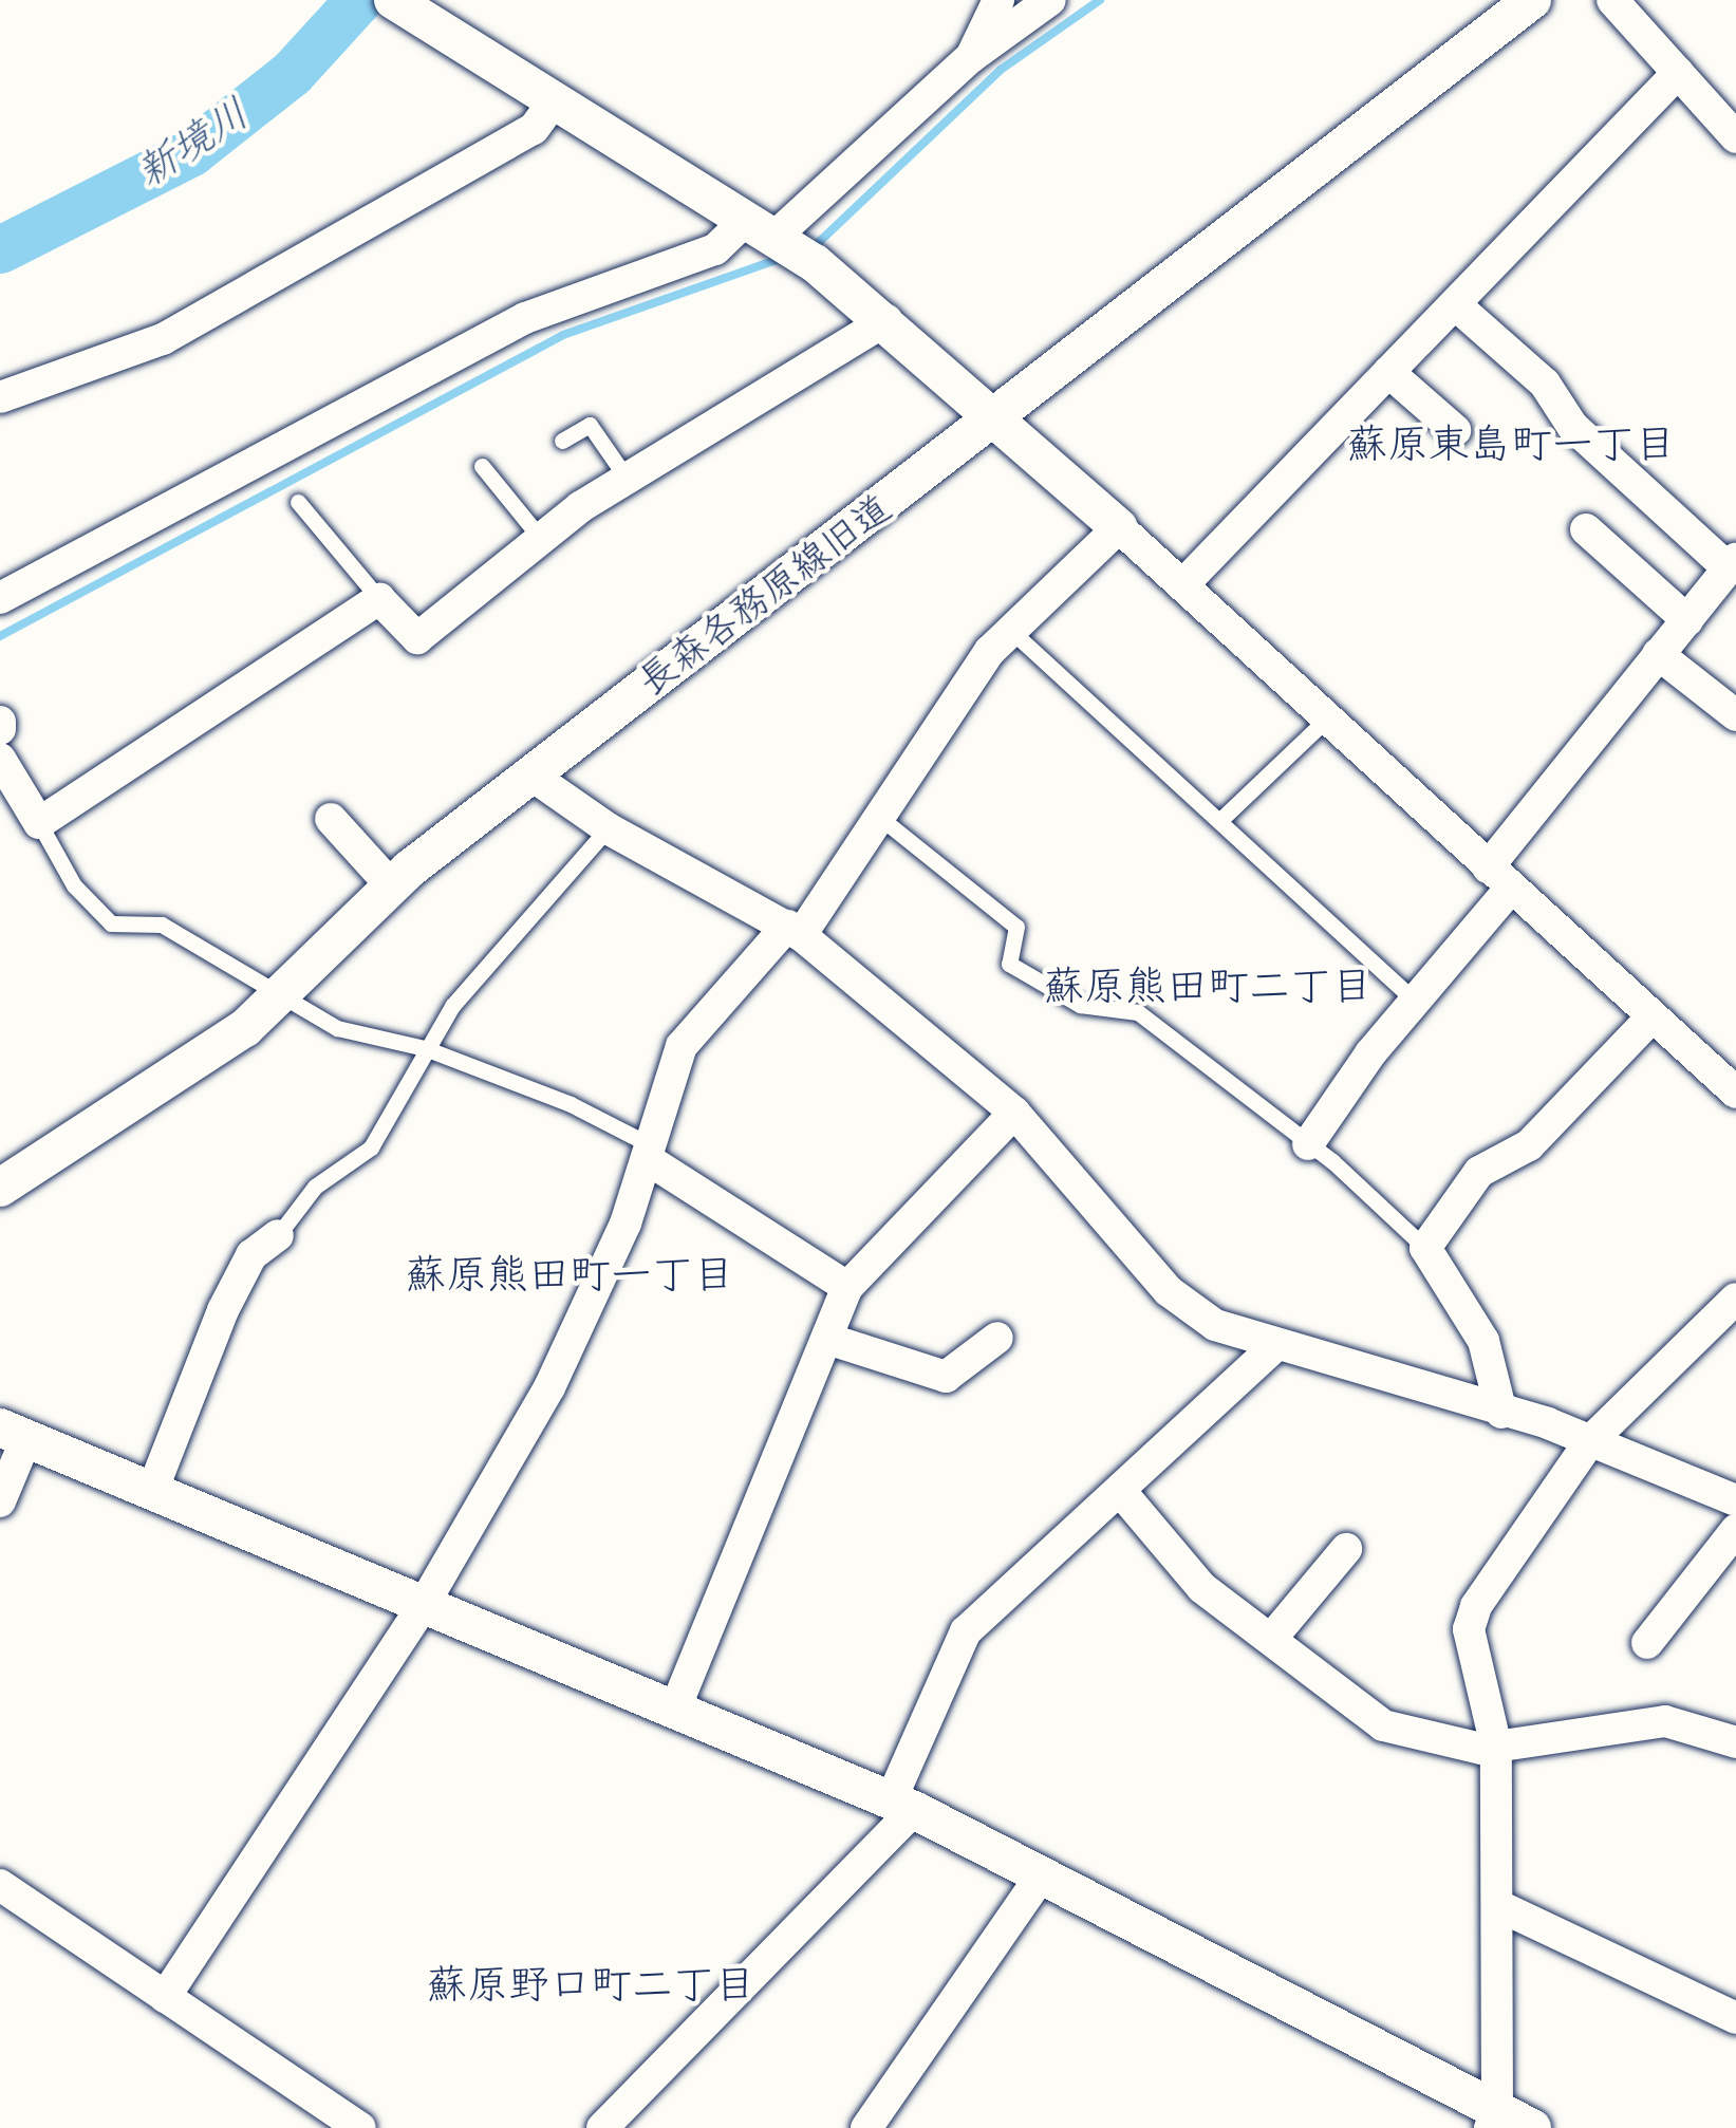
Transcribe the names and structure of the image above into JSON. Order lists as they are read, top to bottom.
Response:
{
  "streets": {
    "street": ["長森各務原線旧道"]
  },
  "districts": [
    "蘇原東島町一丁目",
    "蘇原熊田町二丁目",
    "蘇原熊田町一丁目",
    "蘇原野口町二丁目"
  ],
  "water": ["新境川"]
}
